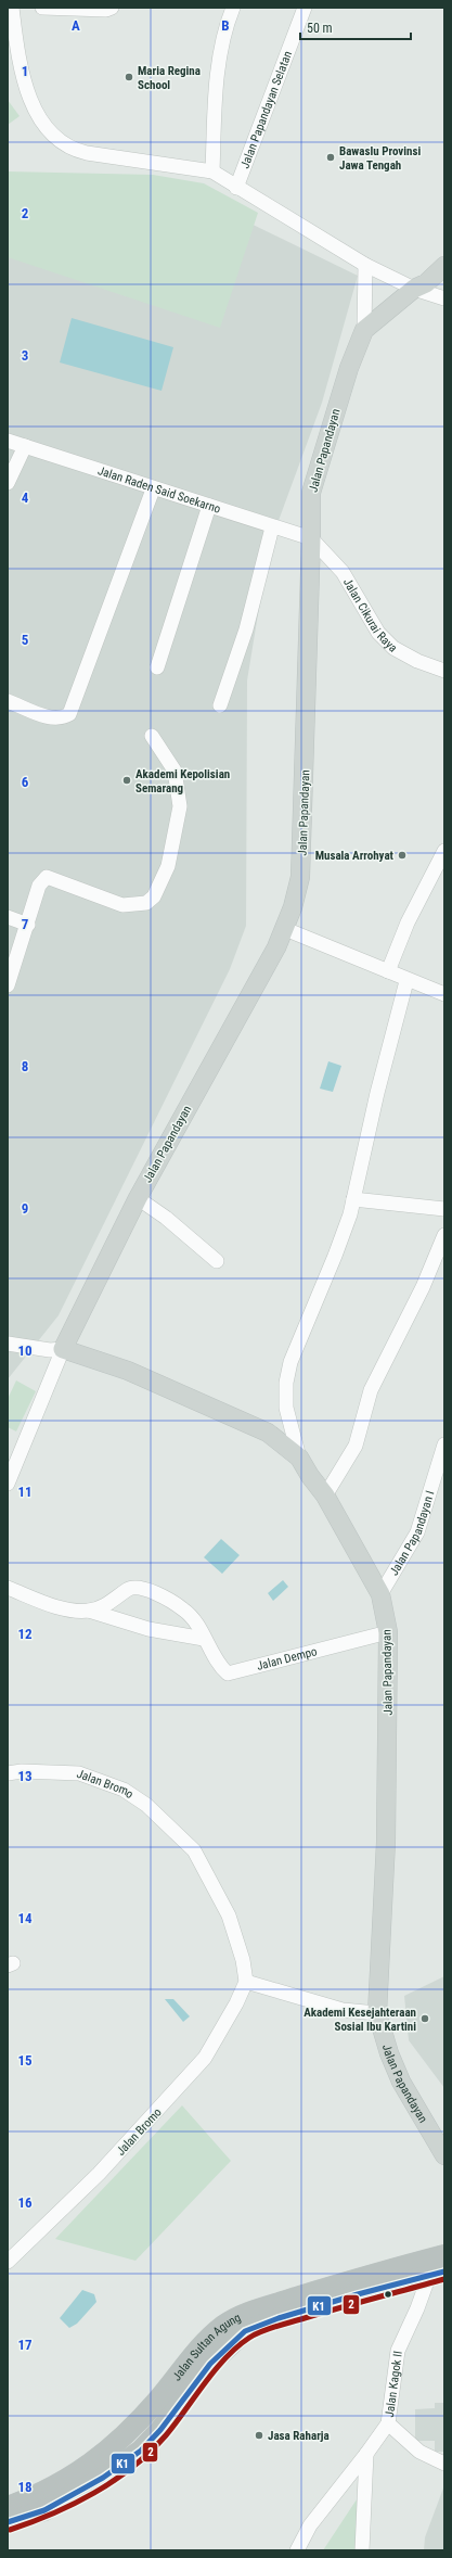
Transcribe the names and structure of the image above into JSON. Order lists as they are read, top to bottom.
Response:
{
  "streets": {
    "highway": ["Jalan Sultan Agung"],
    "main road": ["Jalan Papandayan"],
    "street": [
      "Jalan Papandayan Selatan",
      "Jalan Raden Said Soekarno",
      "Jalan Cikurai Raya",
      "Jalan Papandayan I",
      "Jalan Dempo",
      "Jalan Bromo",
      "Jalan Kagok II"
    ]
  },
  "crossings": [
    ["Jalan Papandayan", "Jalan Raden Said Soekarno"],
    ["Jalan Papandayan", "Jalan Cikurai Raya"],
    ["Jalan Papandayan", "Jalan Papandayan I"],
    ["Jalan Papandayan", "Jalan Dempo"],
    ["Jalan Raden Said Soekarno", "Jalan Cikurai Raya"],
    ["Jalan Sultan Agung", "Jalan Kagok II"]
  ],
  "places": [
    "Maria Regina School",
    "Bawaslu Provinsi Jawa Tengah",
    "Akademi Kepolisian Semarang",
    "Musala Arrohyat",
    "Akademi Kesejahteraan Sosial Ibu Kartini",
    "Jasa Raharja"
  ],
  "lines": ["transit line K1", "transit line 2"],
  "scale_bar": "50 m",
  "grid": {
    "columns": ["A", "B"],
    "rows": [
      "1",
      "2",
      "3",
      "4",
      "5",
      "6",
      "7",
      "8",
      "9",
      "10",
      "11",
      "12",
      "13",
      "14",
      "15",
      "16",
      "17",
      "18"
    ]
  }
}
